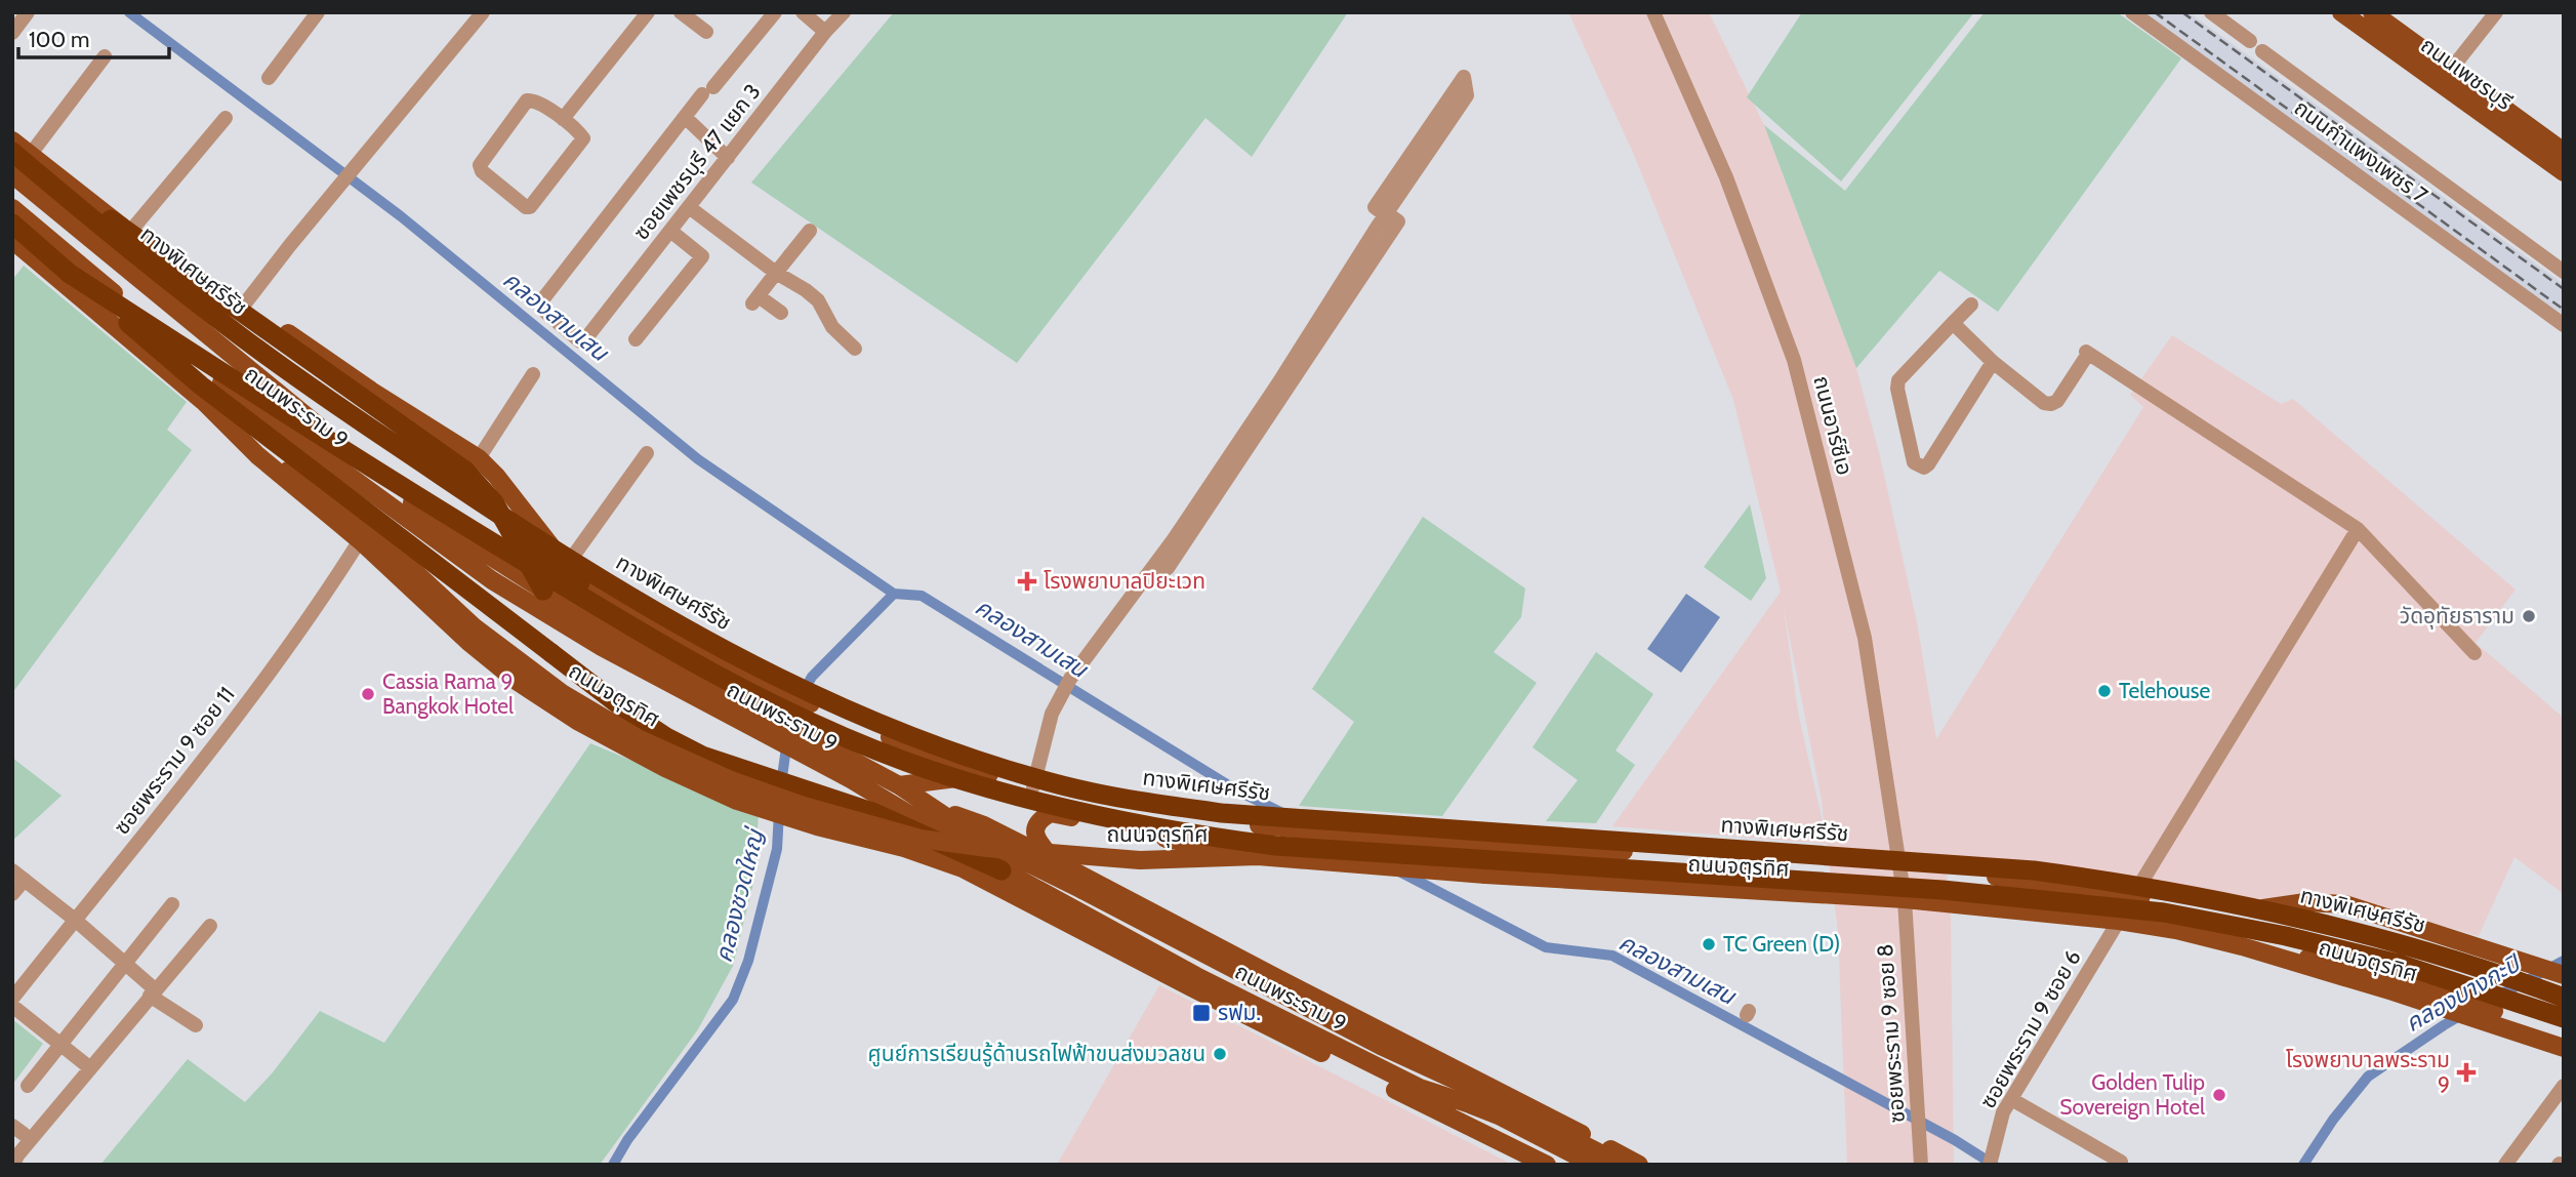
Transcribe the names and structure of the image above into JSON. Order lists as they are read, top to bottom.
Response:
{
  "streets": {
    "highway": ["ทางพิเศษศรีรัช"],
    "main road": ["ถนนเพชรบุรี", "ถนนพระราม 9", "ถนนจตุรทิศ"],
    "street": [
      "ถนนกำแพงเพชร 7",
      "ซอยเพชรบุรี 47 แยก 3",
      "ถนนอาร์ซีเอ",
      "ซอยพระราม 9 ซอย 11",
      "ซอยพระราม 9 ซอย 6",
      "ซอยพระราม 9 ซอย 8"
    ]
  },
  "crossings": [
    ["ถนนพระราม 9", "ถนนจตุรทิศ"],
    ["ถนนพระราม 9", "ซอยพระราม 9 ซอย 11"],
    ["ถนนอาร์ซีเอ", "ถนนจตุรทิศ"],
    ["ถนนอาร์ซีเอ", "ซอยพระราม 9 ซอย 8"],
    ["ถนนจตุรทิศ", "ซอยพระราม 9 ซอย 6"],
    ["ถนนจตุรทิศ", "ซอยพระราม 9 ซอย 8"]
  ],
  "water": ["คลองสามเสน", "คลองชวดใหญ่", "คลองบางกะปิ"],
  "places": {
    "health": ["โรงพยาบาลปิยะเวท", "โรงพยาบาลพระราม 9"],
    "other": [
      "วัดอุทัยธาราม",
      "Telehouse",
      "Cassia Rama 9 Bangkok Hotel",
      "TC Green (D)",
      "ศูนย์การเรียนรู้ด้านรถไฟฟ้าขนส่งมวลชน",
      "Golden Tulip Sovereign Hotel"
    ],
    "transit": ["รฟม."]
  },
  "scale_bar": "100 m"
}
